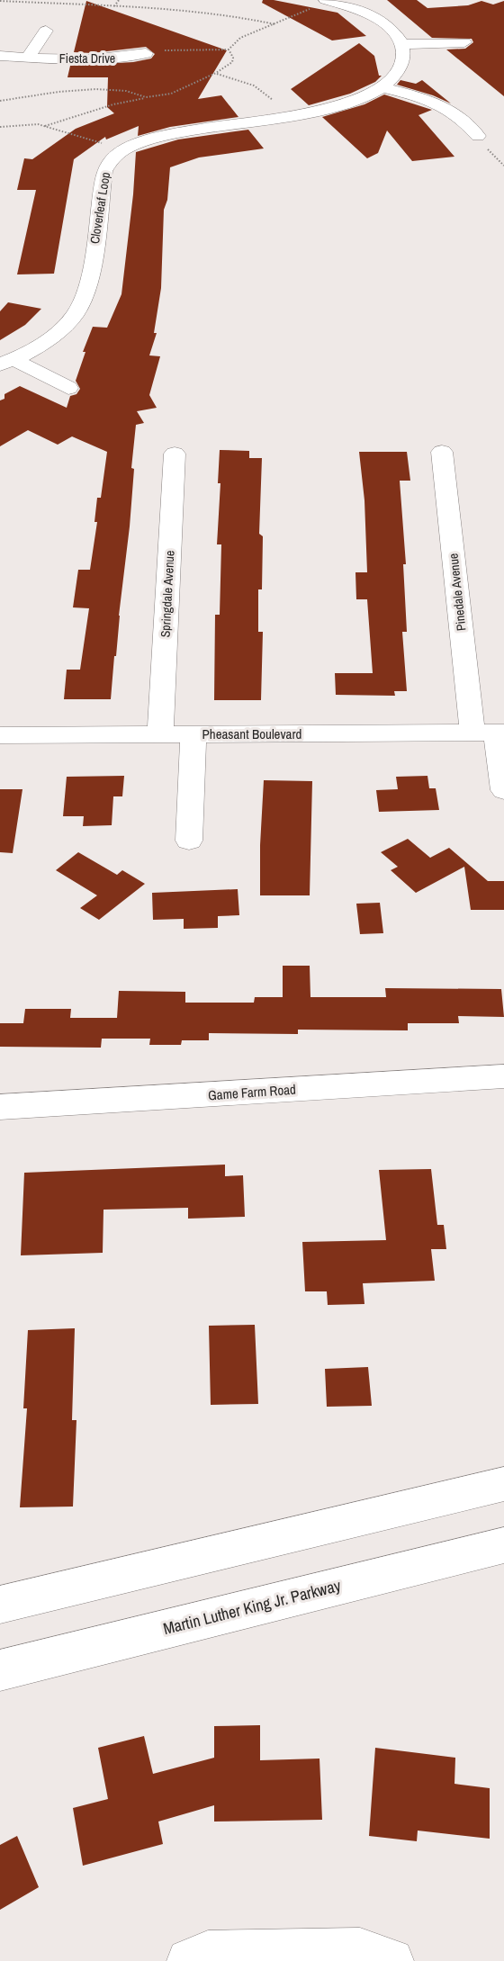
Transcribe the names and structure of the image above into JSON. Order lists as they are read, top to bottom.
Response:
{
  "streets": {
    "street": [
      "Fiesta Drive",
      "Cloverleaf Loop",
      "Pinedale Avenue",
      "Springdale Avenue",
      "Pheasant Boulevard",
      "Game Farm Road",
      "Martin Luther King Jr. Parkway"
    ]
  },
  "crossings": [
    ["Pinedale Avenue", "Pheasant Boulevard"],
    ["Springdale Avenue", "Pheasant Boulevard"]
  ]
}
